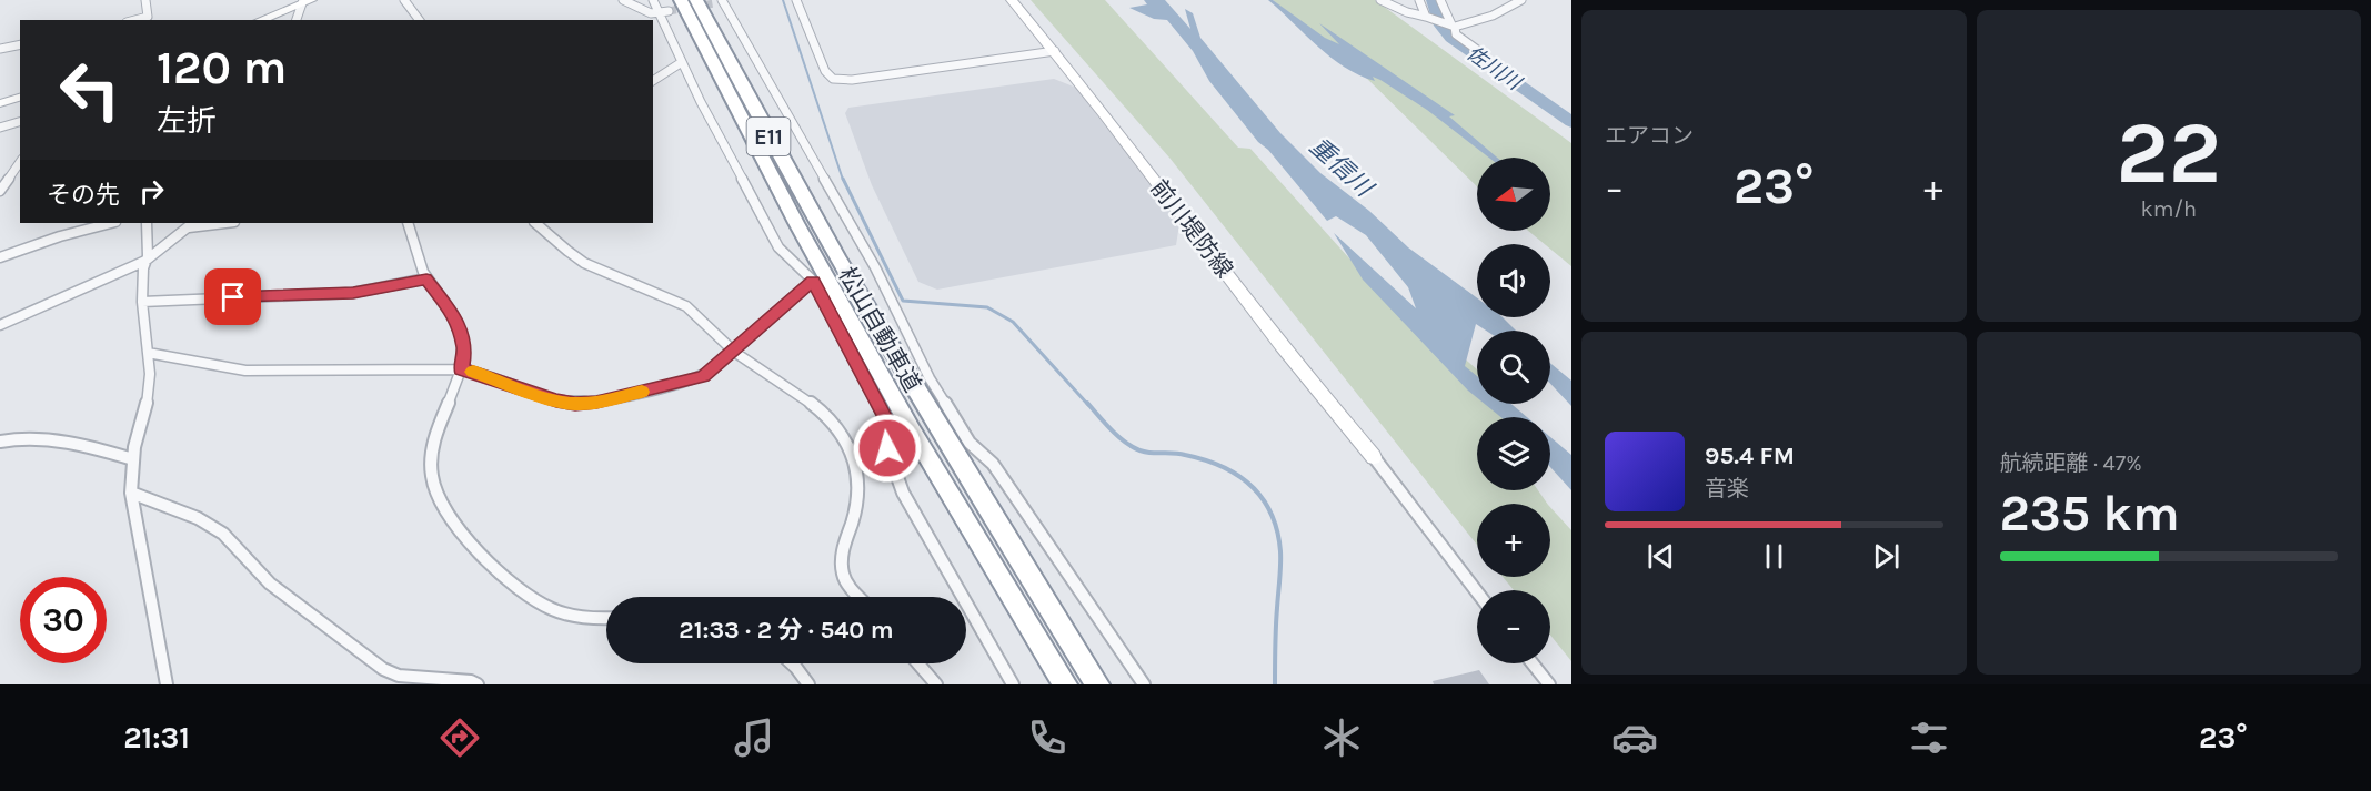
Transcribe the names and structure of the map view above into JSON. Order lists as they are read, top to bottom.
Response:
{
  "streets": {
    "highway": ["E11", "松山自動車道"],
    "street": ["前川堤防線"]
  },
  "water": ["佐川川", "重信川"],
  "north": "left",
  "page": {
    "tile": [
      "エアコン",
      ["22", "km/h"],
      ["航続距離 · 47%", "235 km"]
    ],
    "turn": ["120 m", "左折"],
    "map_buttons": ["+", "−"],
    "then": "その先",
    "heat": ["−", "23°", "+"],
    "song": ["95.4 FM", "音楽"],
    "limit": "30",
    "trip": "21:33 · 2 分 · 540 m",
    "tabs": ["21:31", "23°"]
  }
}
